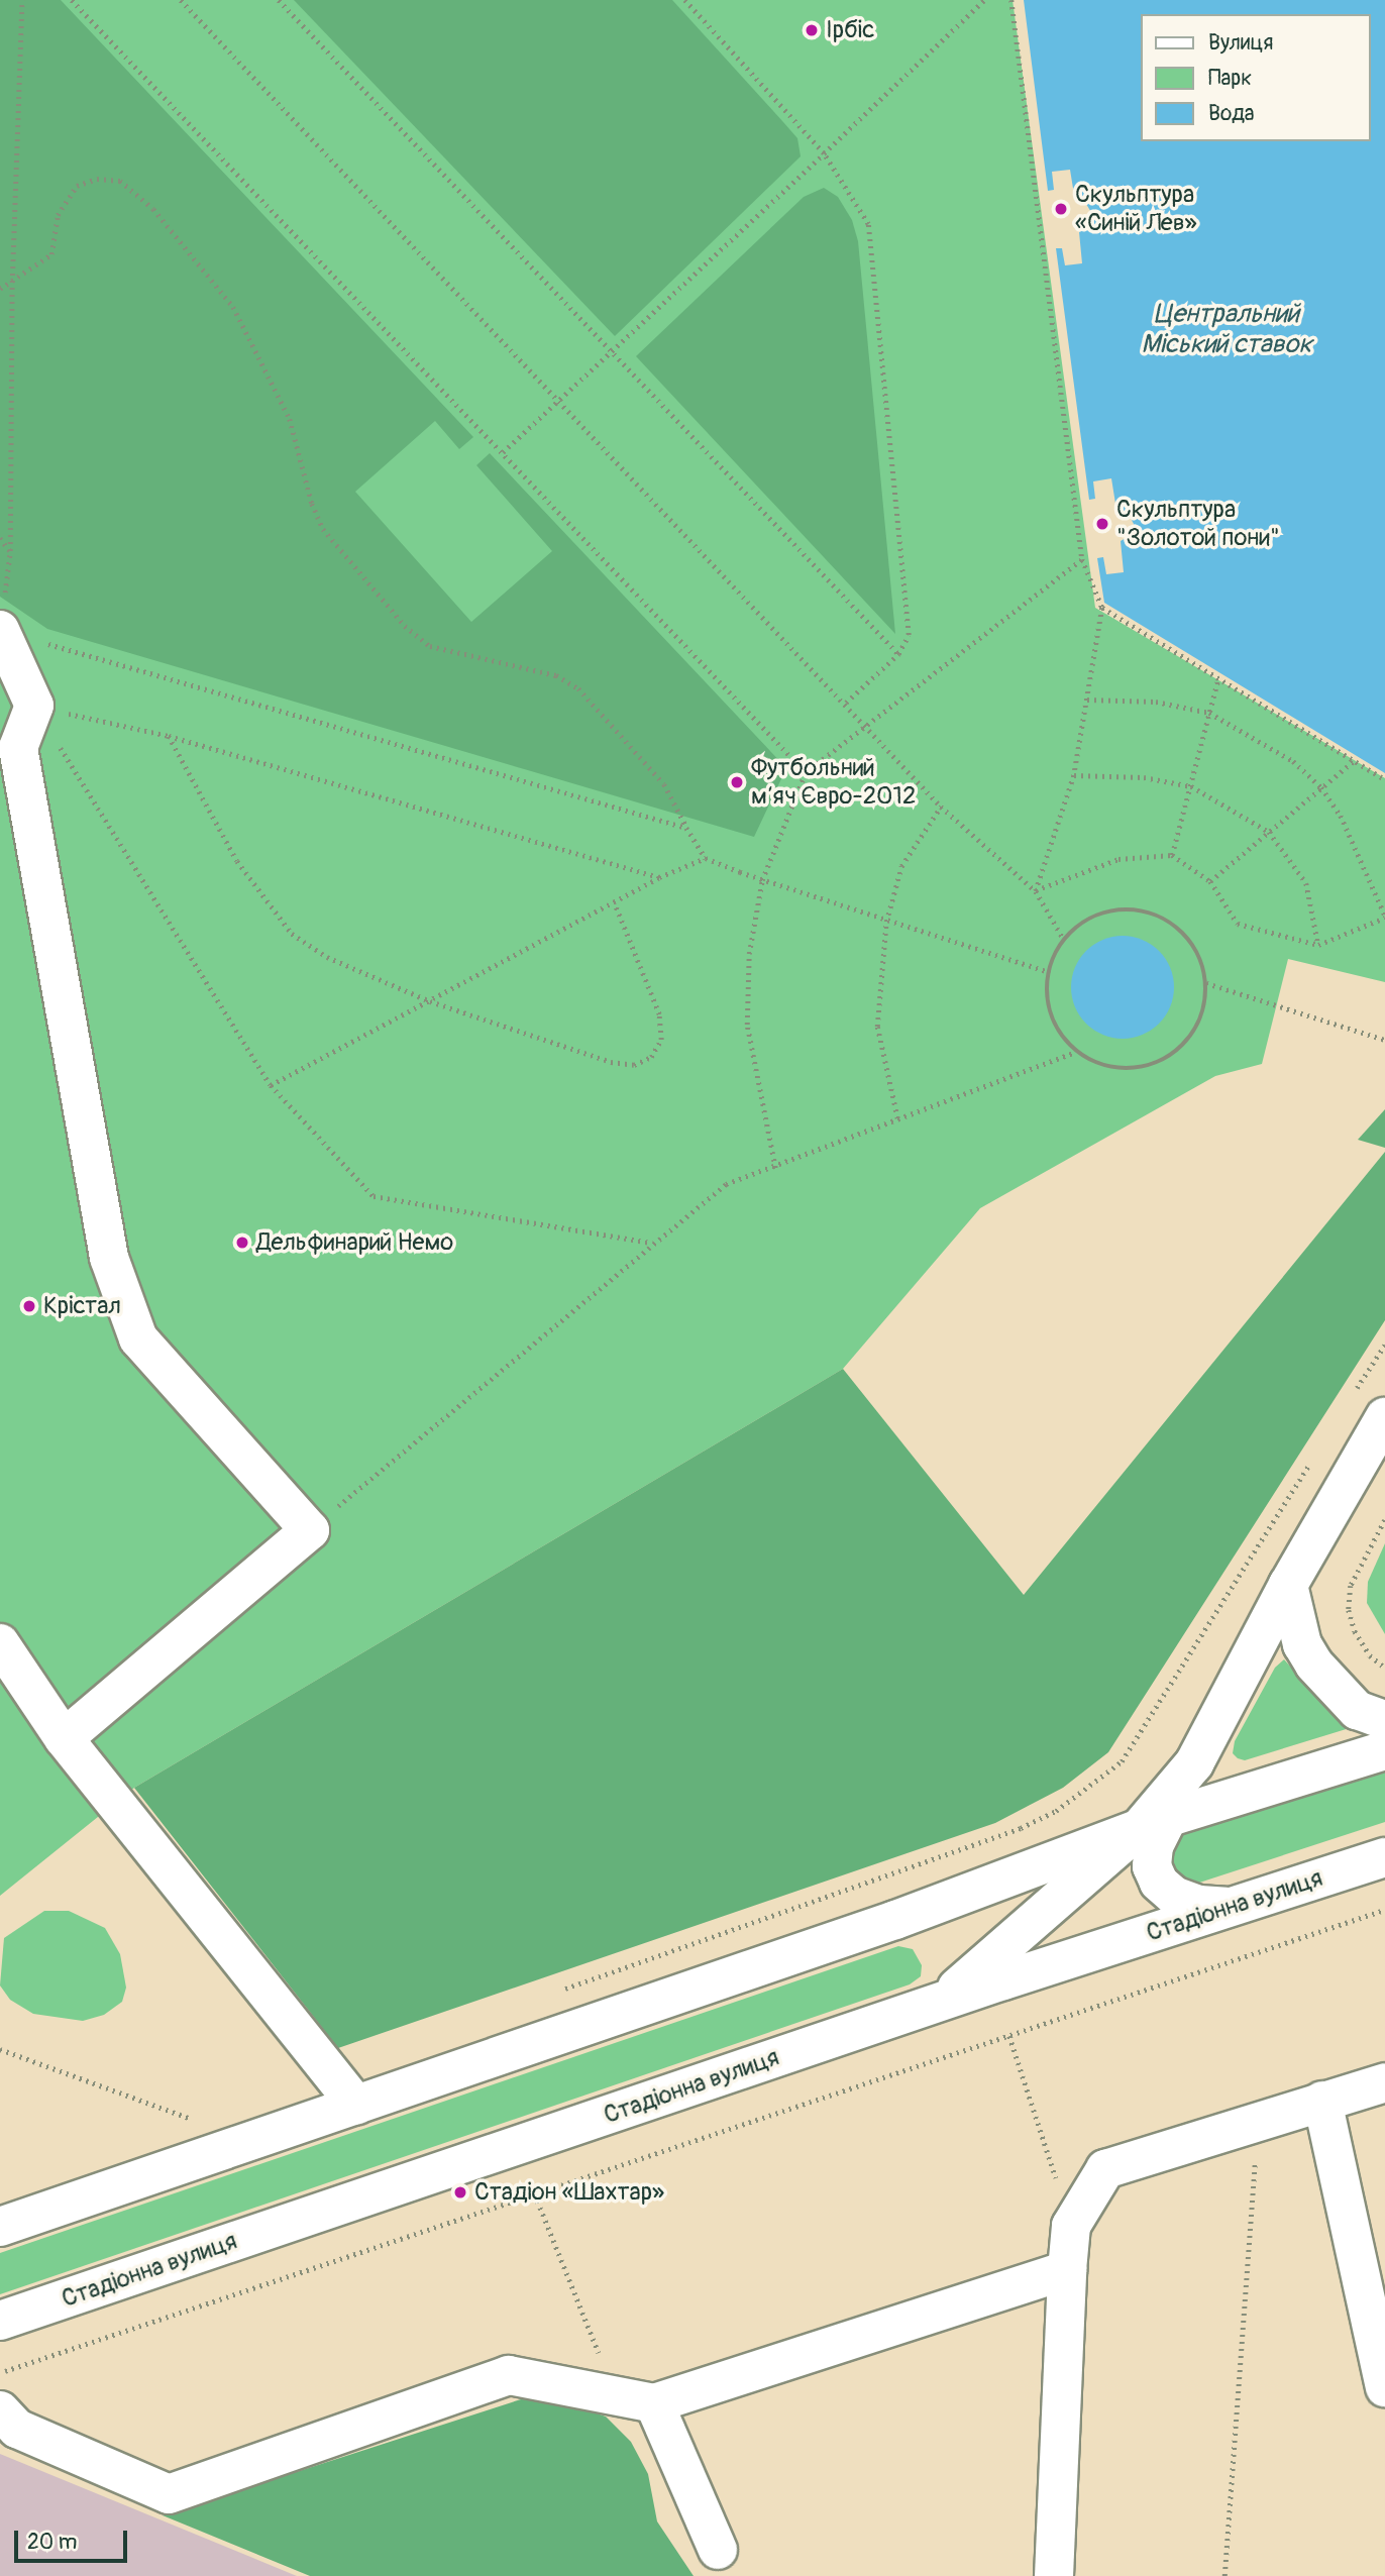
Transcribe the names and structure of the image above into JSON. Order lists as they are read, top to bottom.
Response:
{
  "streets": {
    "street": ["Стадіонна вулиця"]
  },
  "water": ["Центральний Міський ставок"],
  "places": [
    "Ірбіс",
    "Скульптура «Синій Лев»",
    "Скульптура \"Золотой пони\"",
    "Футбольний мʼяч Євро-2012",
    "Дельфинарий Немо",
    "Крістал",
    "Стадіон «Шахтар»"
  ],
  "legend": ["Вулиця", "Парк", "Вода"],
  "scale_bar": "20 m"
}
